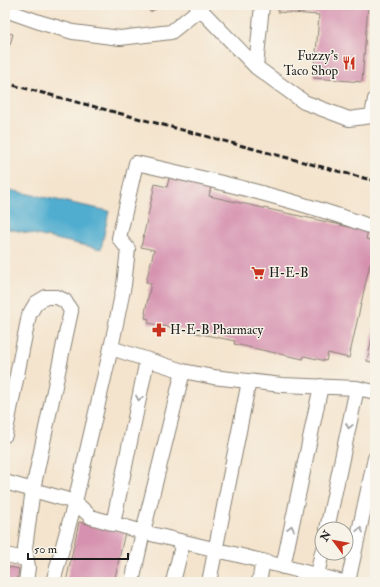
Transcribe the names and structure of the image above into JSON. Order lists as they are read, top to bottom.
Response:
{
  "places": {
    "restaurant": ["Fuzzy's Taco Shop"],
    "supermarket": ["H-E-B"],
    "pharmacy": ["H-E-B Pharmacy"]
  },
  "scale_bar": "50 m",
  "north": "top left"
}
